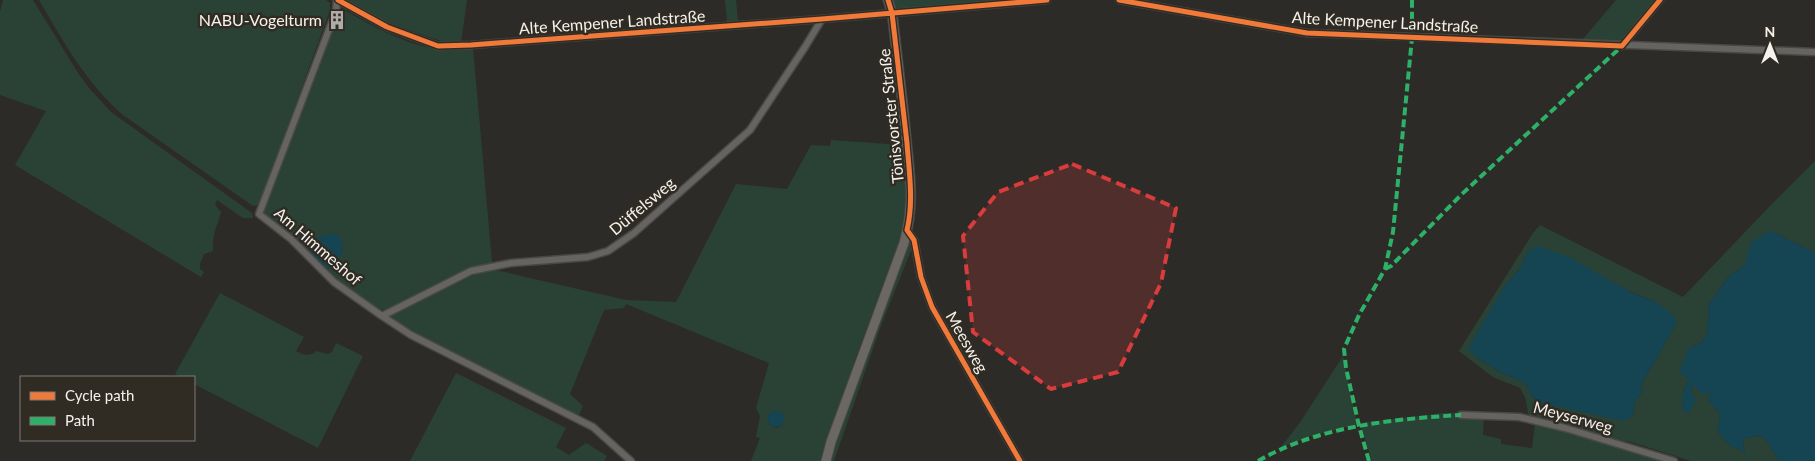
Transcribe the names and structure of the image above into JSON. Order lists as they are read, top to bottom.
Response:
{
  "streets": {
    "main road": ["Tönisvorster Straße"],
    "street": [
      "Alte Kempener Landstraße",
      "Düffelsweg",
      "Am Himmeshof",
      "Meesweg",
      "Meyserweg"
    ]
  },
  "crossings": [
    ["Alte Kempener Landstraße", "Tönisvorster Straße"],
    ["Alte Kempener Landstraße", "Düffelsweg"],
    ["Alte Kempener Landstraße", "Am Himmeshof"],
    ["Tönisvorster Straße", "Meesweg"],
    ["Düffelsweg", "Am Himmeshof"]
  ],
  "places": {
    "building": ["NABU-Vogelturm"]
  },
  "legend": ["Cycle path", "Path"],
  "north": "top"
}
